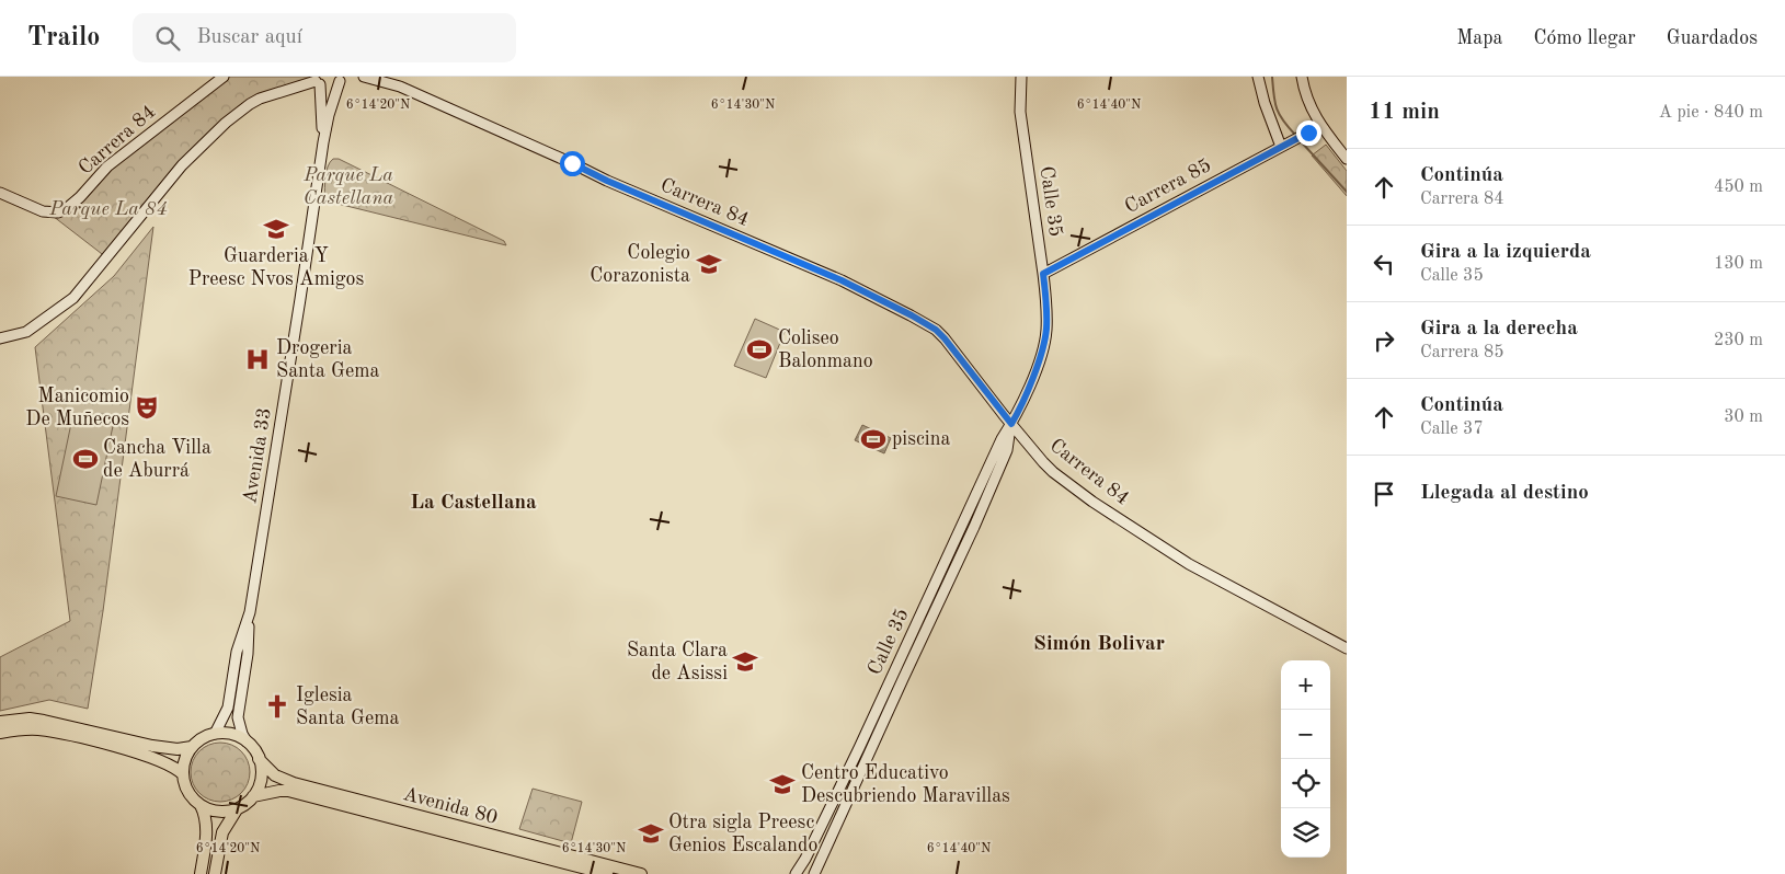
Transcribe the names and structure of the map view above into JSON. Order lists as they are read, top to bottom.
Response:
{
  "streets": {
    "main road": ["Avenida 80"],
    "street": [
      "Carrera 84",
      "Carrera 85",
      "Calle 35",
      "Avenida 33"
    ]
  },
  "crossings": [
    ["Carrera 84", "Calle 35"],
    ["Carrera 85", "Calle 35"],
    ["Avenida 33", "Avenida 80"]
  ],
  "districts": ["La Castellana", "Simón Bolivar"],
  "parks": ["Parque La Castellana", "Parque La 84"],
  "places": {
    "school or university": [
      "Guarderia Y Preesc Nvos Amigos",
      "Colegio Corazonista",
      "Santa Clara de Asissi",
      "Centro Educativo Descubriendo Maravillas",
      "Otra sigla Preesc Genios Escalando"
    ],
    "sports": ["Coliseo Balonmano", "piscina", "Cancha Villa de Aburrá"],
    "hospital": ["Drogeria Santa Gema"],
    "theatre": ["Manicomio De Muñecos"],
    "church": ["Iglesia Santa Gema"]
  },
  "page": {
    "header": "Trailo",
    "search": "Buscar aquí",
    "nav": ["Mapa", "Cómo llegar", "Guardados"],
    "heading": ["11 min", "A pie · 840 m"],
    "list": [
      ["Continúa", "Carrera 84", "450 m"],
      ["Gira a la izquierda", "Calle 35", "130 m"],
      ["Gira a la derecha", "Carrera 85", "230 m"],
      ["Continúa", "Calle 37", "30 m"],
      "Llegada al destino"
    ],
    "map_buttons": ["+", "−"]
  },
  "coordinates": ["6°14'20\"N", "6°14'30\"N", "6°14'40\"N"]
}
